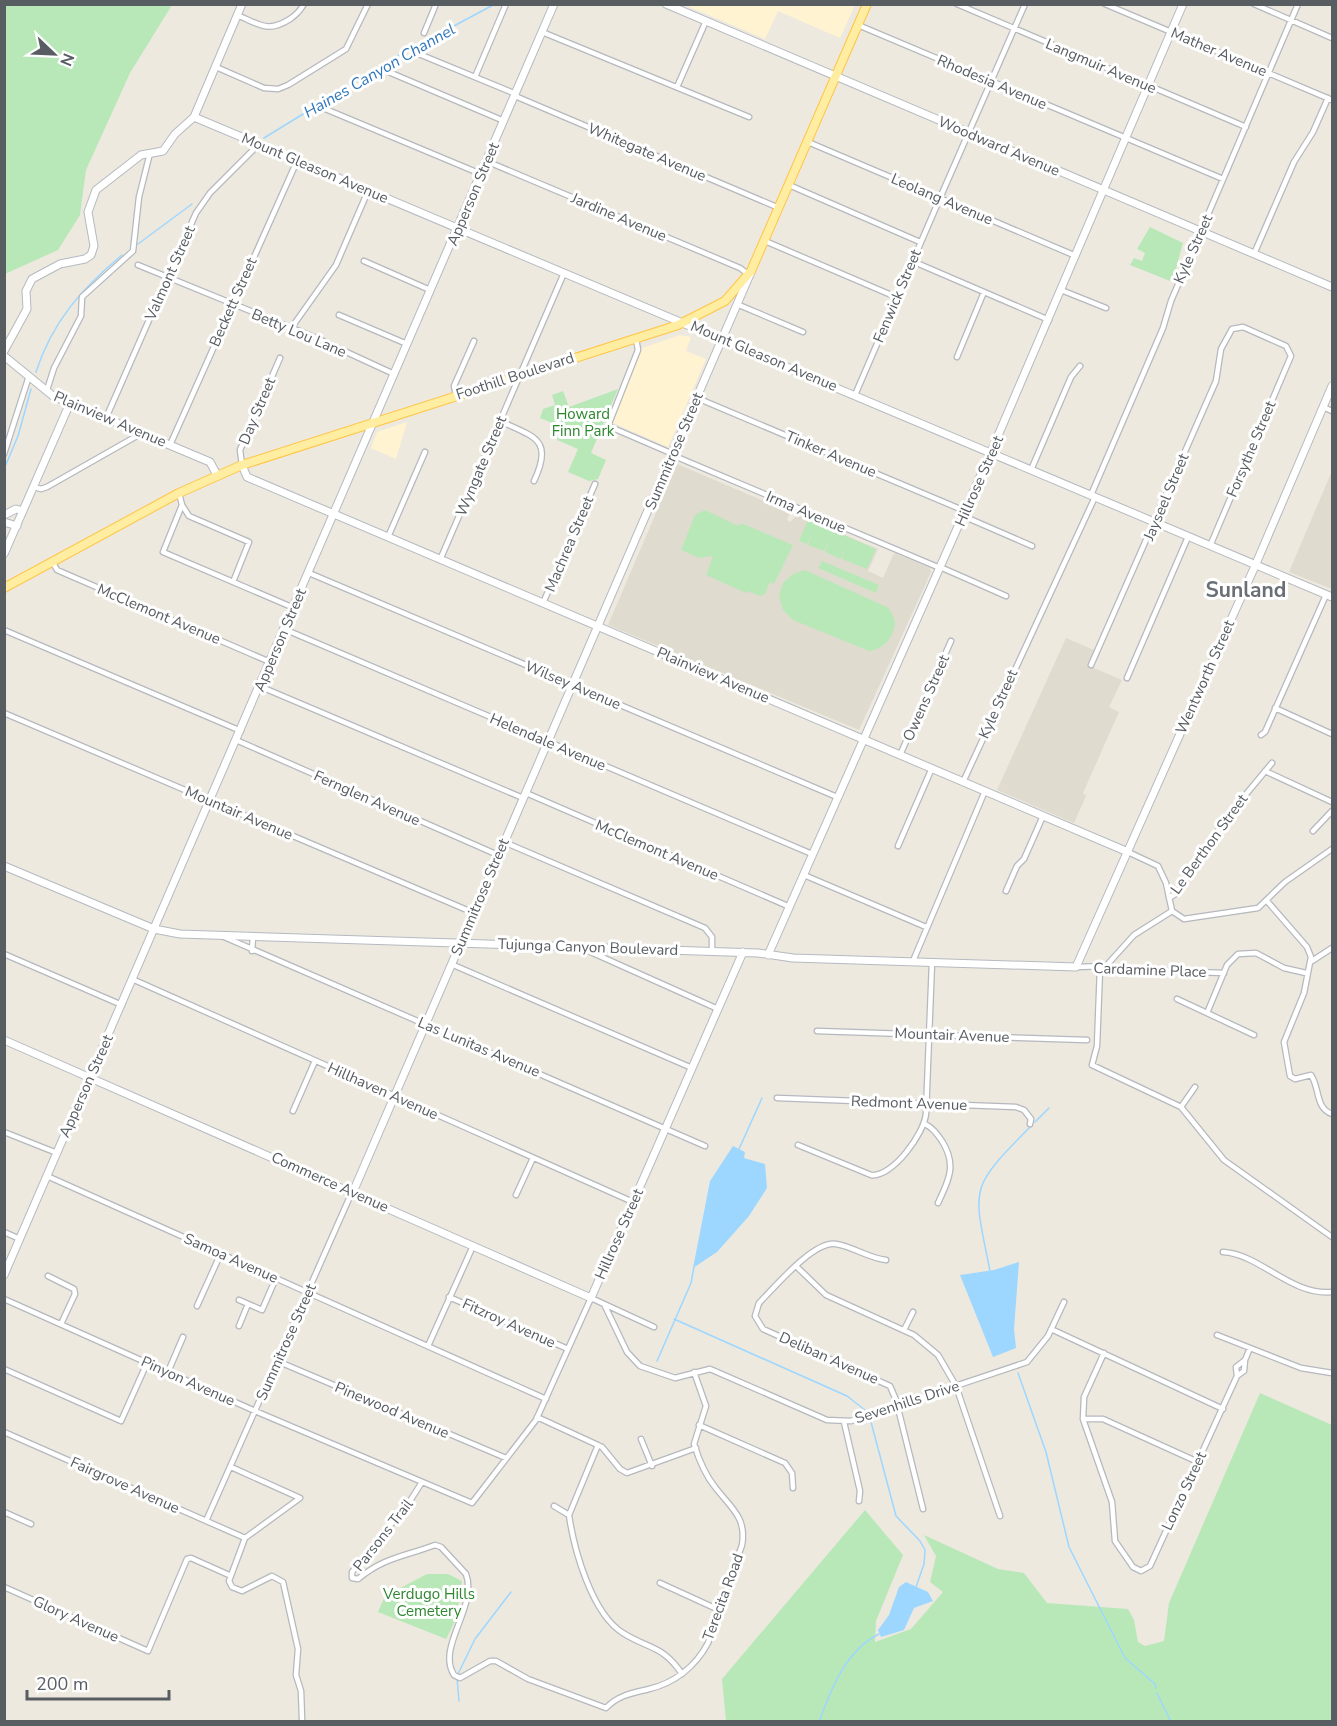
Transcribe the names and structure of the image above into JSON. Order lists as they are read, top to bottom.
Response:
{
  "streets": {
    "main road": ["Foothill Boulevard"],
    "street": [
      "Mather Avenue",
      "Langmuir Avenue",
      "Rhodesia Avenue",
      "Woodward Avenue",
      "Whitegate Avenue",
      "Mount Gleason Avenue",
      "Apperson Street",
      "Leolang Avenue",
      "Jardine Avenue",
      "Kyle Street",
      "Valmont Street",
      "Fenwick Street",
      "Beckett Street",
      "Betty Lou Lane",
      "Day Street",
      "Plainview Avenue",
      "Forsythe Street",
      "Summitrose Street",
      "Tinker Avenue",
      "Wyngate Street",
      "Hillrose Street",
      "Jayseel Street",
      "Irma Avenue",
      "Machrea Street",
      "McClemont Avenue",
      "Wentworth Street",
      "Wilsey Avenue",
      "Owens Street",
      "Helendale Avenue",
      "Fernglen Avenue",
      "Mountair Avenue",
      "Le Berthon Street",
      "Tujunga Canyon Boulevard",
      "Cardamine Place",
      "Las Lunitas Avenue",
      "Hillhaven Avenue",
      "Redmont Avenue",
      "Commerce Avenue",
      "Samoa Avenue",
      "Fitzroy Avenue",
      "Deliban Avenue",
      "Pinyon Avenue",
      "Sevenhills Drive",
      "Pinewood Avenue",
      "Fairgrove Avenue",
      "Lonzo Street",
      "Parsons Trail",
      "Terecita Road",
      "Glory Avenue"
    ]
  },
  "crossings": [
    ["Mather Avenue", "Kyle Street"],
    ["Mather Avenue", "Hillrose Street"],
    ["Langmuir Avenue", "Kyle Street"],
    ["Langmuir Avenue", "Fenwick Street"],
    ["Langmuir Avenue", "Hillrose Street"],
    ["Rhodesia Avenue", "Kyle Street"],
    ["Rhodesia Avenue", "Fenwick Street"],
    ["Rhodesia Avenue", "Foothill Boulevard"],
    ["Rhodesia Avenue", "Hillrose Street"],
    ["Woodward Avenue", "Kyle Street"],
    ["Woodward Avenue", "Fenwick Street"],
    ["Woodward Avenue", "Foothill Boulevard"],
    ["Woodward Avenue", "Hillrose Street"],
    ["Whitegate Avenue", "Apperson Street"],
    ["Whitegate Avenue", "Foothill Boulevard"],
    ["Mount Gleason Avenue", "Apperson Street"],
    ["Mount Gleason Avenue", "Kyle Street"],
    ["Mount Gleason Avenue", "Valmont Street"],
    ["Mount Gleason Avenue", "Fenwick Street"],
    ["Mount Gleason Avenue", "Beckett Street"],
    ["Mount Gleason Avenue", "Foothill Boulevard"],
    ["Mount Gleason Avenue", "Forsythe Street"],
    ["Mount Gleason Avenue", "Summitrose Street"],
    ["Mount Gleason Avenue", "Wyngate Street"],
    ["Mount Gleason Avenue", "Hillrose Street"],
    ["Mount Gleason Avenue", "Jayseel Street"],
    ["Mount Gleason Avenue", "Wentworth Street"],
    ["Apperson Street", "Jardine Avenue"],
    ["Apperson Street", "Betty Lou Lane"],
    ["Apperson Street", "Foothill Boulevard"],
    ["Apperson Street", "Plainview Avenue"],
    ["Apperson Street", "McClemont Avenue"],
    ["Apperson Street", "Wilsey Avenue"],
    ["Apperson Street", "Helendale Avenue"],
    ["Apperson Street", "Fernglen Avenue"],
    ["Apperson Street", "Mountair Avenue"],
    ["Apperson Street", "Tujunga Canyon Boulevard"],
    ["Apperson Street", "Hillhaven Avenue"],
    ["Apperson Street", "Commerce Avenue"],
    ["Apperson Street", "Samoa Avenue"],
    ["Leolang Avenue", "Fenwick Street"],
    ["Leolang Avenue", "Foothill Boulevard"],
    ["Leolang Avenue", "Hillrose Street"],
    ["Jardine Avenue", "Foothill Boulevard"],
    ["Jardine Avenue", "Summitrose Street"],
    ["Kyle Street", "Plainview Avenue"],
    ["Valmont Street", "Betty Lou Lane"],
    ["Valmont Street", "Plainview Avenue"],
    ["Beckett Street", "Betty Lou Lane"],
    ["Beckett Street", "Plainview Avenue"],
    ["Foothill Boulevard", "Day Street"],
    ["Foothill Boulevard", "Plainview Avenue"],
    ["Foothill Boulevard", "Summitrose Street"],
    ["Foothill Boulevard", "Wyngate Street"],
    ["Foothill Boulevard", "Irma Avenue"],
    ["Foothill Boulevard", "McClemont Avenue"],
    ["Day Street", "Plainview Avenue"],
    ["Plainview Avenue", "Summitrose Street"],
    ["Plainview Avenue", "Wyngate Street"],
    ["Plainview Avenue", "Hillrose Street"],
    ["Plainview Avenue", "Machrea Street"],
    ["Plainview Avenue", "Wentworth Street"],
    ["Plainview Avenue", "Owens Street"],
    ["Plainview Avenue", "Le Berthon Street"],
    ["Forsythe Street", "Jayseel Street"],
    ["Summitrose Street", "Tinker Avenue"],
    ["Summitrose Street", "Irma Avenue"],
    ["Summitrose Street", "McClemont Avenue"],
    ["Summitrose Street", "Wilsey Avenue"],
    ["Summitrose Street", "Helendale Avenue"],
    ["Summitrose Street", "Fernglen Avenue"],
    ["Summitrose Street", "Mountair Avenue"],
    ["Summitrose Street", "Tujunga Canyon Boulevard"],
    ["Summitrose Street", "Las Lunitas Avenue"],
    ["Summitrose Street", "Hillhaven Avenue"],
    ["Summitrose Street", "Commerce Avenue"],
    ["Summitrose Street", "Samoa Avenue"],
    ["Summitrose Street", "Pinyon Avenue"],
    ["Summitrose Street", "Pinewood Avenue"],
    ["Summitrose Street", "Fairgrove Avenue"],
    ["Tinker Avenue", "Hillrose Street"],
    ["Hillrose Street", "Irma Avenue"],
    ["Hillrose Street", "McClemont Avenue"],
    ["Hillrose Street", "Wilsey Avenue"],
    ["Hillrose Street", "Helendale Avenue"],
    ["Hillrose Street", "Tujunga Canyon Boulevard"],
    ["Hillrose Street", "Las Lunitas Avenue"],
    ["Hillrose Street", "Hillhaven Avenue"],
    ["Hillrose Street", "Commerce Avenue"],
    ["Hillrose Street", "Samoa Avenue"],
    ["Hillrose Street", "Fitzroy Avenue"],
    ["Hillrose Street", "Pinyon Avenue"],
    ["Hillrose Street", "Pinewood Avenue"],
    ["Wentworth Street", "Tujunga Canyon Boulevard"],
    ["Wentworth Street", "Cardamine Place"],
    ["Le Berthon Street", "Cardamine Place"],
    ["Tujunga Canyon Boulevard", "Cardamine Place"],
    ["Tujunga Canyon Boulevard", "Las Lunitas Avenue"],
    ["Commerce Avenue", "Sevenhills Drive"],
    ["Deliban Avenue", "Sevenhills Drive"],
    ["Pinyon Avenue", "Parsons Trail"],
    ["Parsons Trail", "Terecita Road"]
  ],
  "districts": ["Sunland"],
  "water": ["Haines Canyon Channel"],
  "parks": ["Howard Finn Park", "Verdugo Hills Cemetery"],
  "scale_bar": "200 m",
  "north": "bottom right"
}
